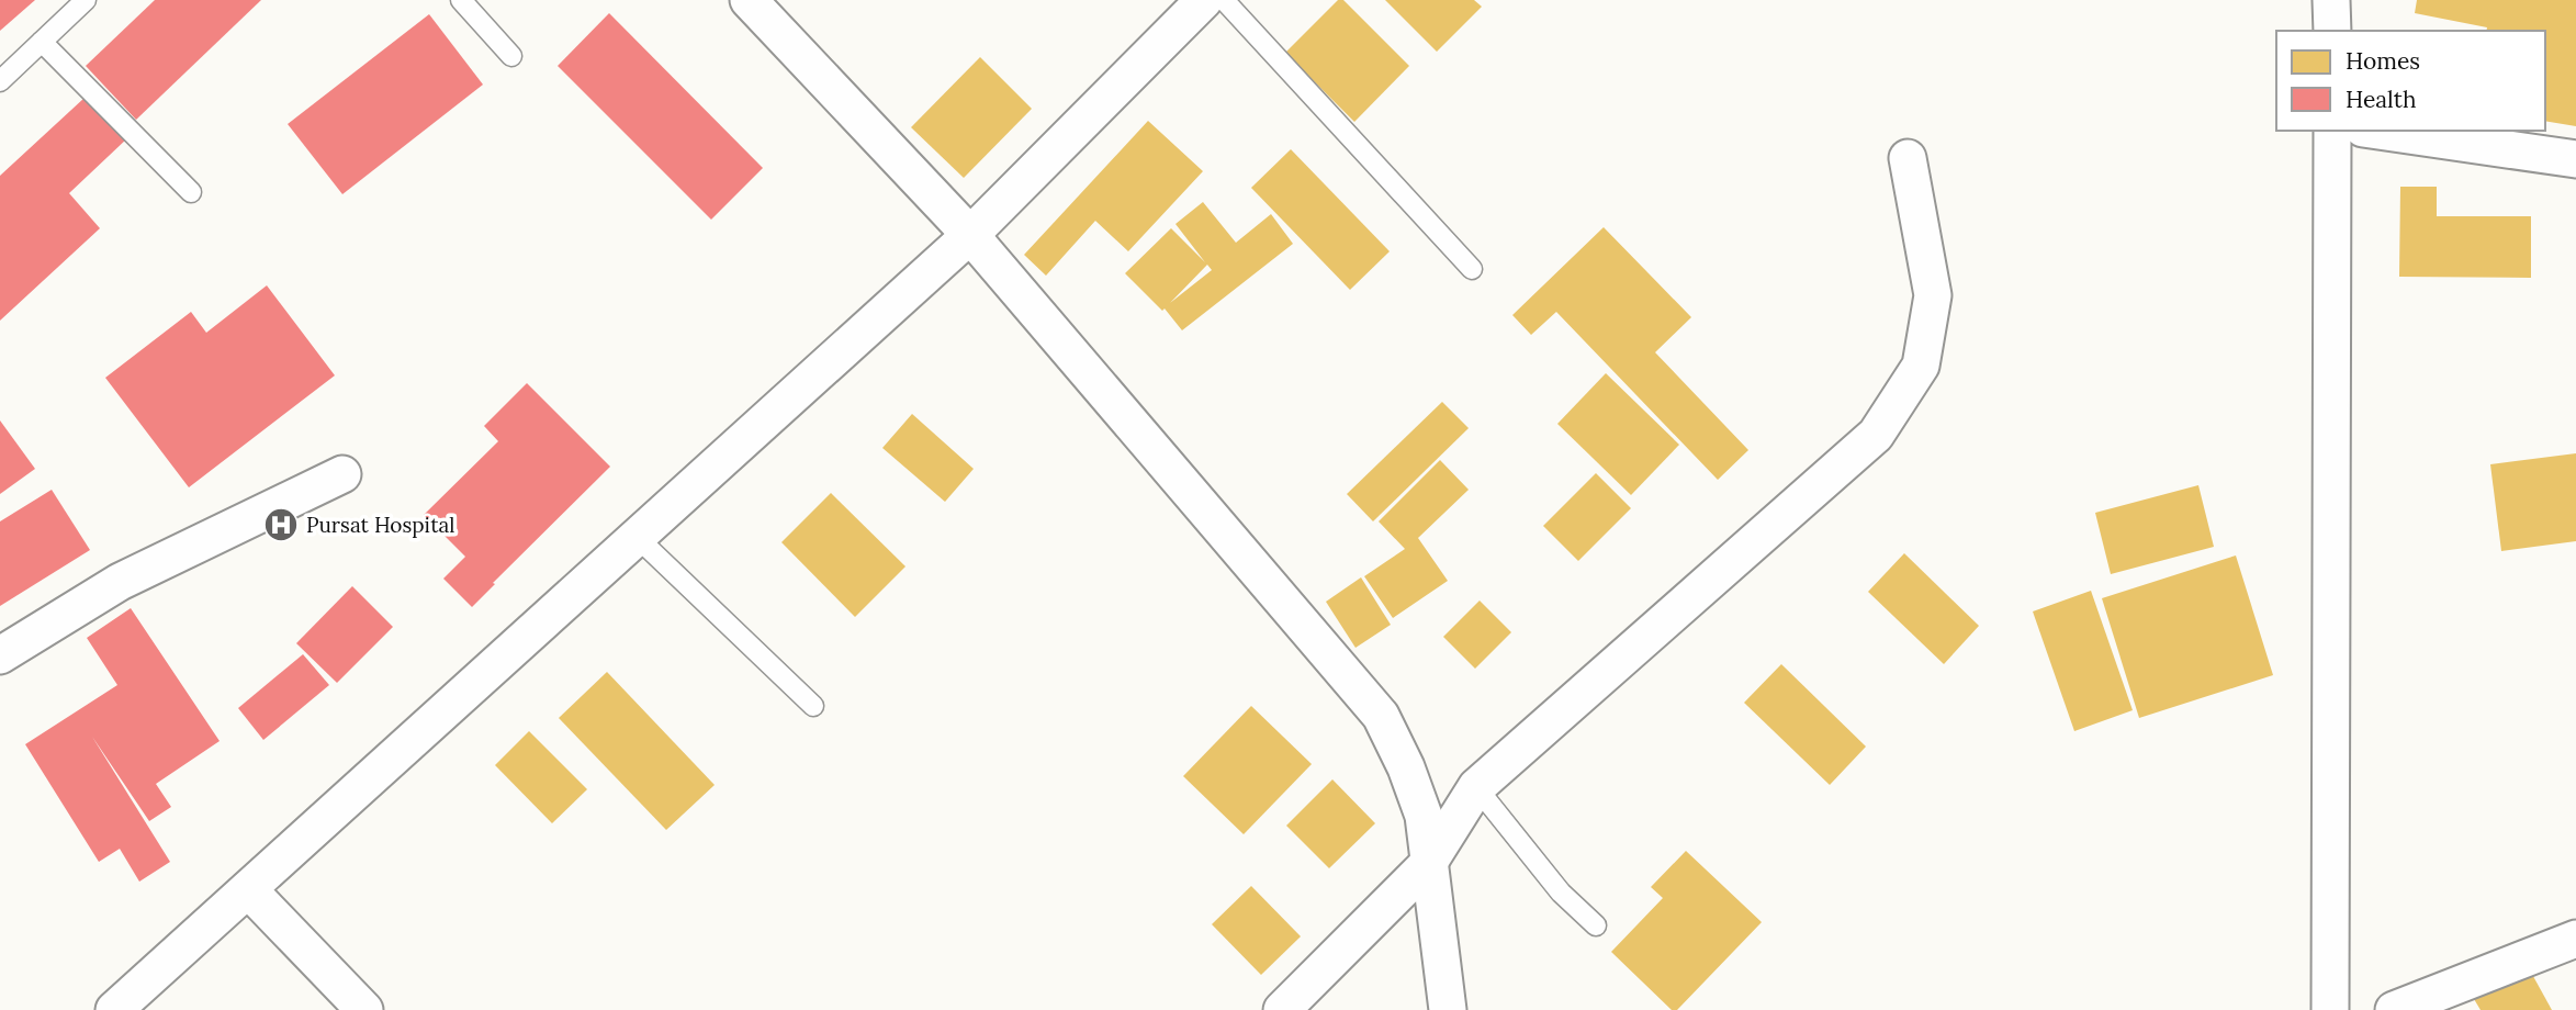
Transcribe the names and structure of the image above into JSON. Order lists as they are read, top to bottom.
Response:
{
  "places": {
    "hospital": ["Pursat Hospital"]
  },
  "legend": ["Homes", "Health"]
}
